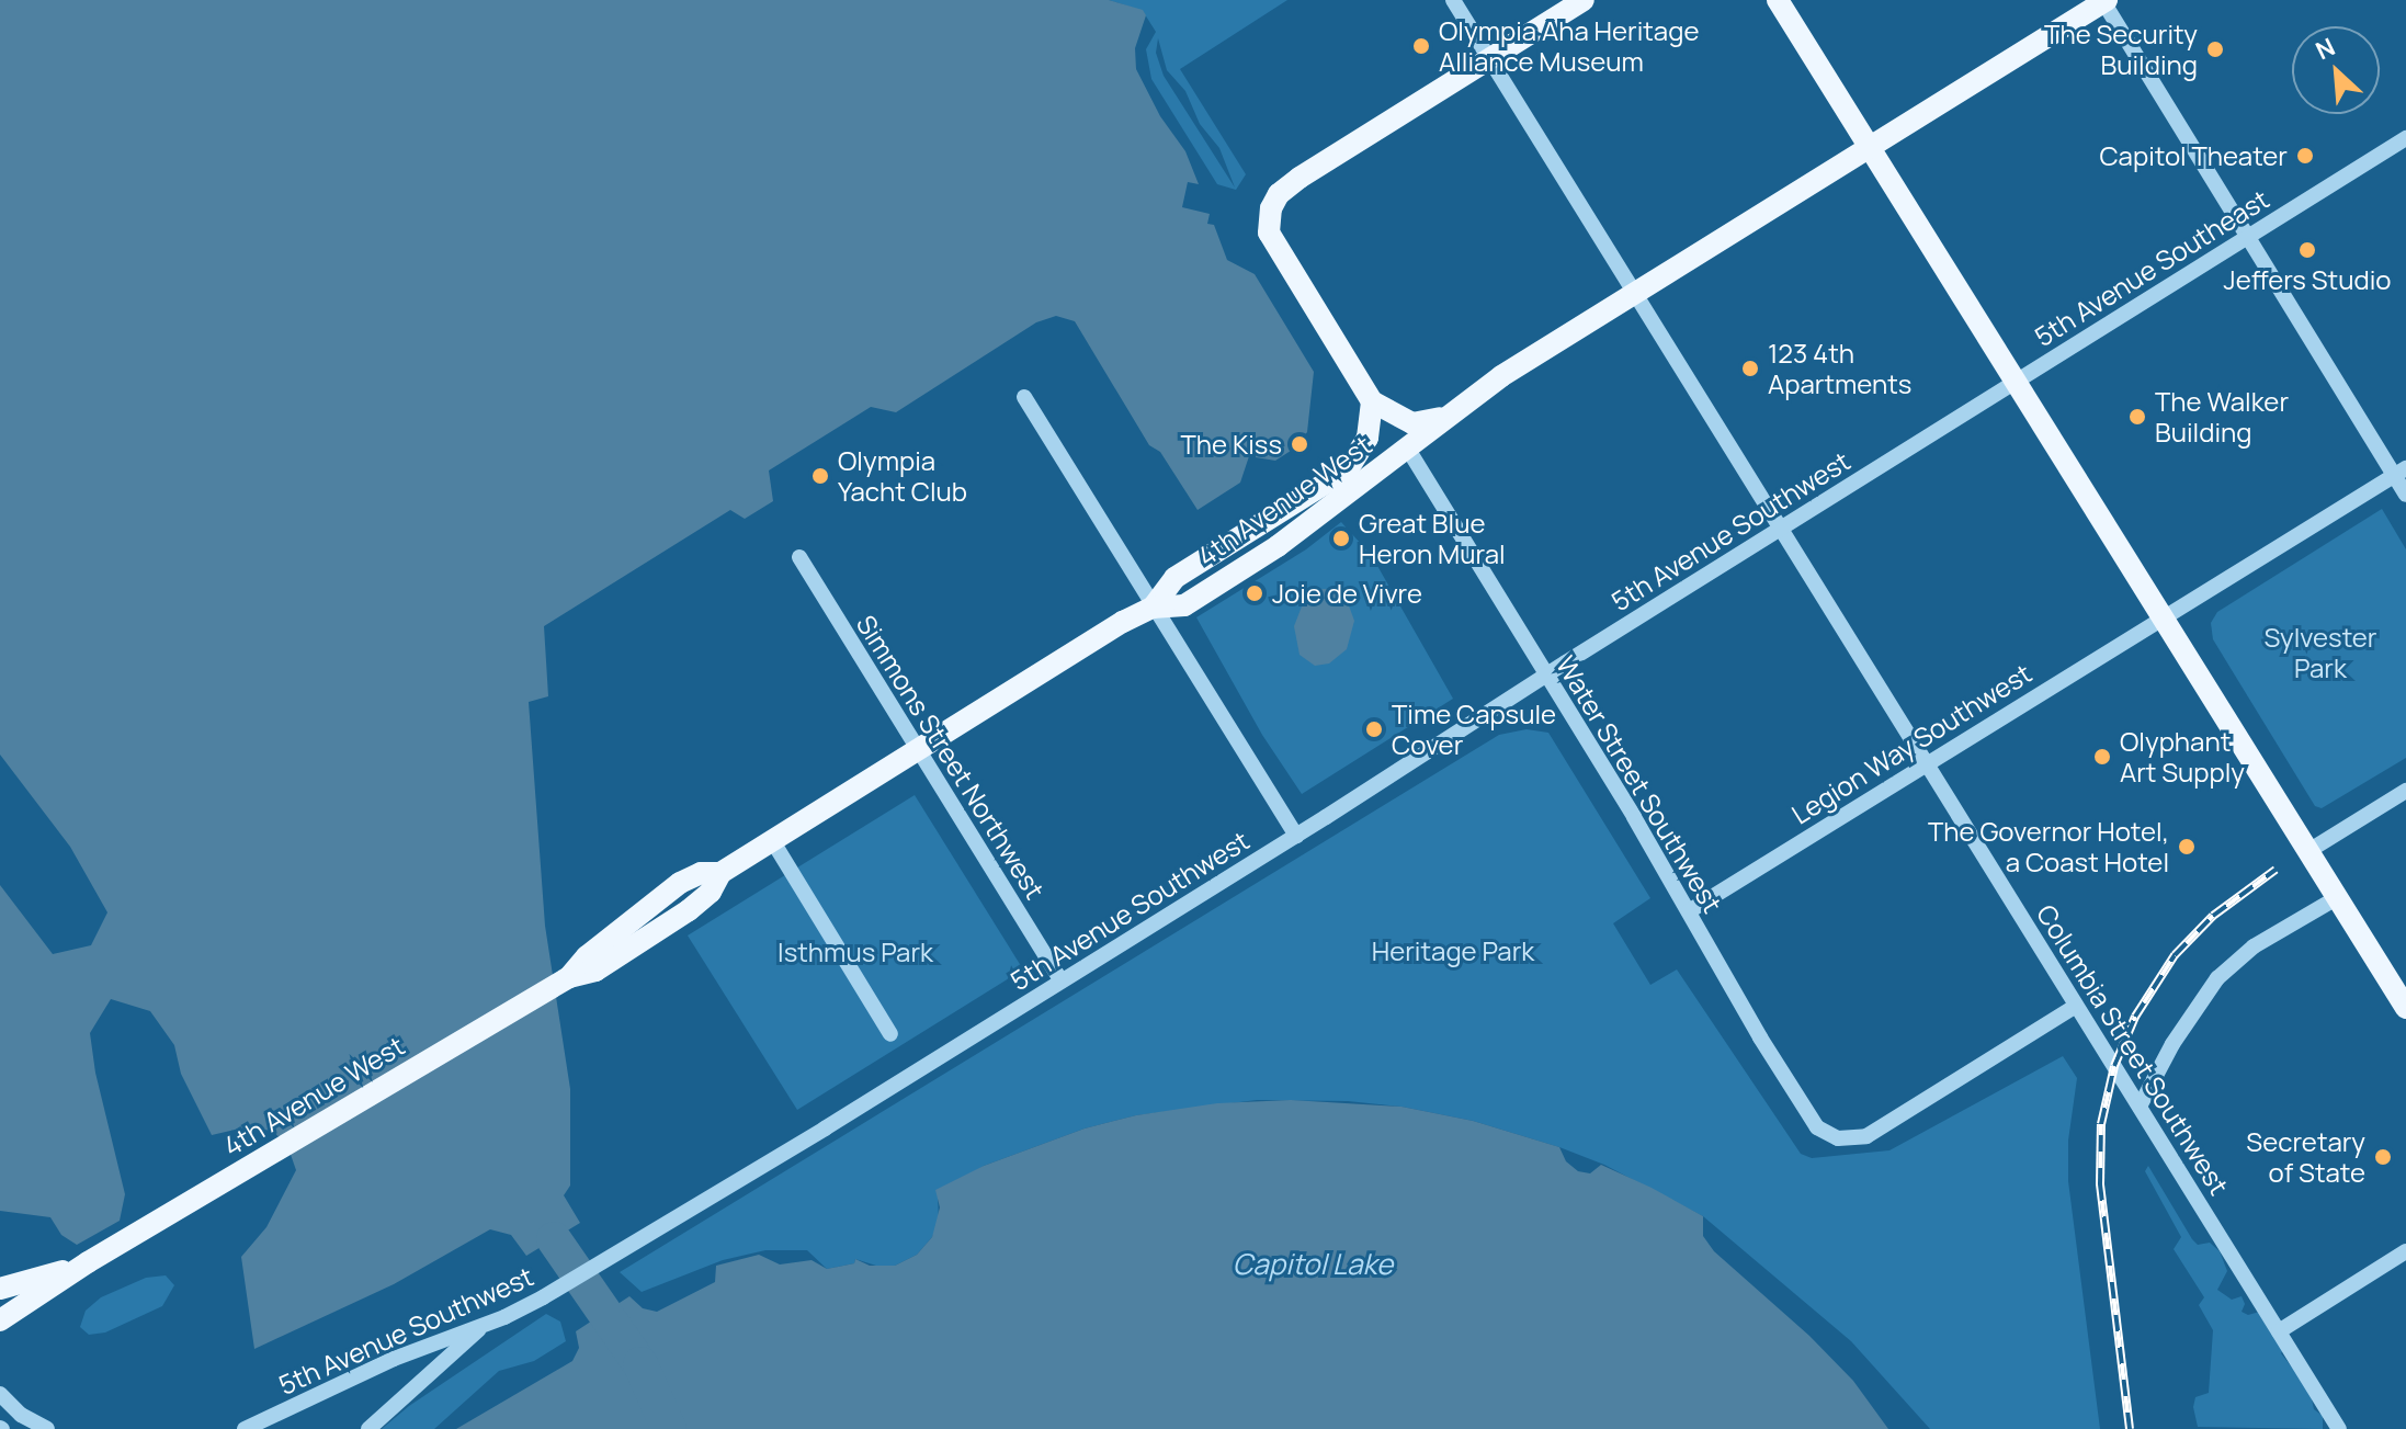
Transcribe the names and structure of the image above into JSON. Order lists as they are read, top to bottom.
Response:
{
  "streets": {
    "main road": ["4th Avenue West"],
    "street": [
      "5th Avenue Southeast",
      "5th Avenue Southwest",
      "Legion Way Southwest",
      "Simmons Street Northwest",
      "Water Street Southwest",
      "Columbia Street Southwest"
    ]
  },
  "crossings": [
    ["5th Avenue Southeast", "5th Avenue Southwest"],
    ["4th Avenue West", "Simmons Street Northwest"],
    ["4th Avenue West", "Water Street Southwest"],
    ["4th Avenue West", "Columbia Street Southwest"],
    ["5th Avenue Southwest", "Simmons Street Northwest"],
    ["5th Avenue Southwest", "Water Street Southwest"],
    ["5th Avenue Southwest", "Columbia Street Southwest"],
    ["Legion Way Southwest", "Water Street Southwest"],
    ["Legion Way Southwest", "Columbia Street Southwest"],
    ["Water Street Southwest", "Columbia Street Southwest"]
  ],
  "water": ["Capitol Lake"],
  "parks": ["Sylvester Park", "Heritage Park", "Isthmus Park"],
  "places": [
    "Olympia Aha Heritage Alliance Museum",
    "The Security Building",
    "Capitol Theater",
    "Jeffers Studio",
    "123 4th Apartments",
    "The Walker Building",
    "The Kiss",
    "Olympia Yacht Club",
    "Great Blue Heron Mural",
    "Joie de Vivre",
    "Time Capsule Cover",
    "Olyphant Art Supply",
    "The Governor Hotel, a Coast Hotel",
    "Secretary of State"
  ],
  "north": "top left"
}
